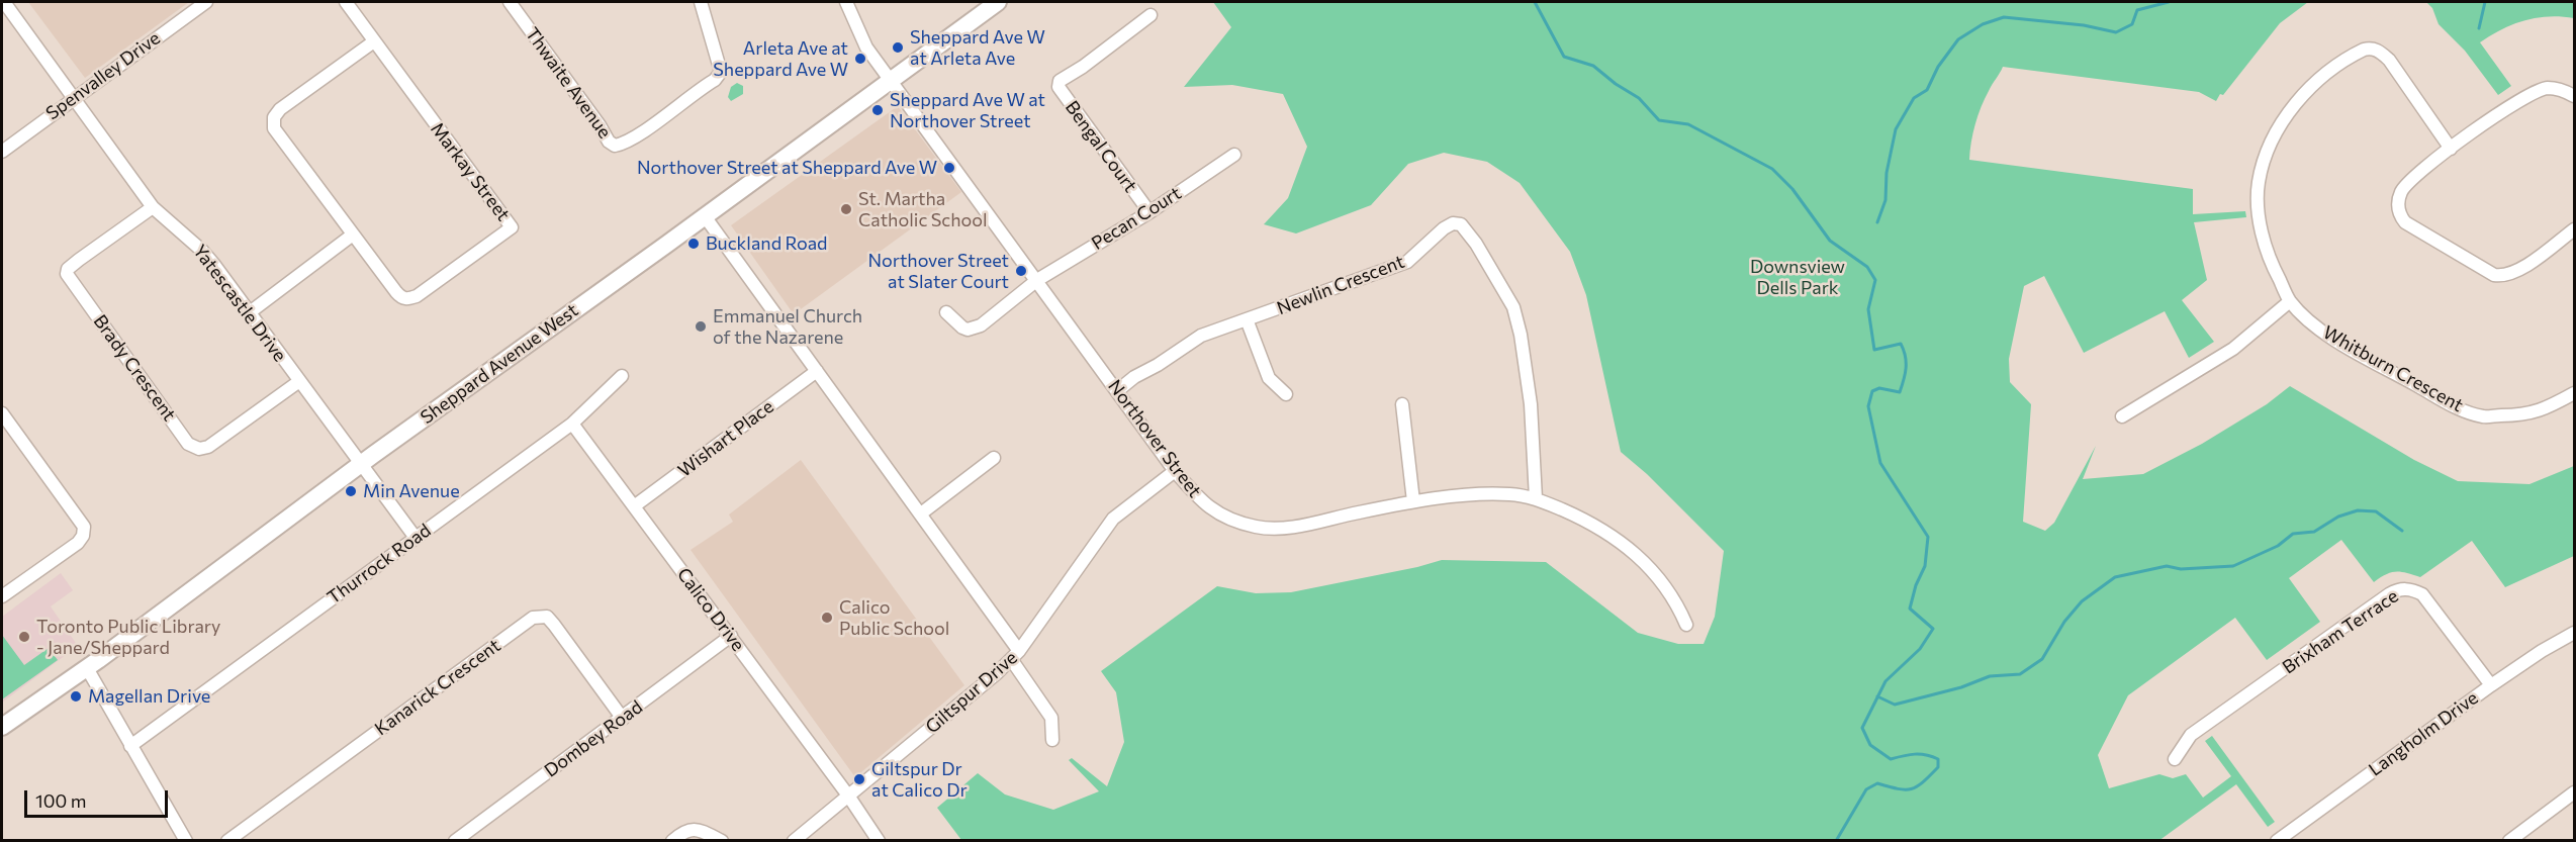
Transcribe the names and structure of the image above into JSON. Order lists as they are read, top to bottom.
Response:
{
  "streets": {
    "main road": ["Sheppard Avenue West"],
    "street": [
      "Spenvalley Drive",
      "Thwaite Avenue",
      "Bengal Court",
      "Markay Street",
      "Pecan Court",
      "Newlin Crescent",
      "Yatescastle Drive",
      "Brady Crescent",
      "Whitburn Crescent",
      "Wishart Place",
      "Northover Street",
      "Thurrock Road",
      "Calico Drive",
      "Brixham Terrace",
      "Kanarick Crescent",
      "Giltspur Drive",
      "Langholm Drive",
      "Dombey Road"
    ]
  },
  "crossings": [
    ["Spenvalley Drive", "Yatescastle Drive"],
    ["Bengal Court", "Pecan Court"],
    ["Pecan Court", "Northover Street"],
    ["Newlin Crescent", "Northover Street"],
    ["Yatescastle Drive", "Sheppard Avenue West"],
    ["Yatescastle Drive", "Brady Crescent"],
    ["Sheppard Avenue West", "Northover Street"],
    ["Wishart Place", "Calico Drive"],
    ["Northover Street", "Giltspur Drive"],
    ["Thurrock Road", "Calico Drive"],
    ["Calico Drive", "Giltspur Drive"],
    ["Calico Drive", "Dombey Road"],
    ["Brixham Terrace", "Langholm Drive"],
    ["Kanarick Crescent", "Dombey Road"]
  ],
  "parks": ["Downsview Dells Park"],
  "places": [
    "Sheppard Ave W at Arleta Ave",
    "Arleta Ave at Sheppard Ave W",
    "Sheppard Ave W at Northover Street",
    "Northover Street at Sheppard Ave W",
    "St. Martha Catholic School",
    "Buckland Road",
    "Northover Street at Slater Court",
    "Emmanuel Church of the Nazarene",
    "Min Avenue",
    "Calico Public School",
    "Toronto Public Library - Jane/Sheppard",
    "Magellan Drive",
    "Giltspur Dr at Calico Dr"
  ],
  "scale_bar": "100 m"
}
